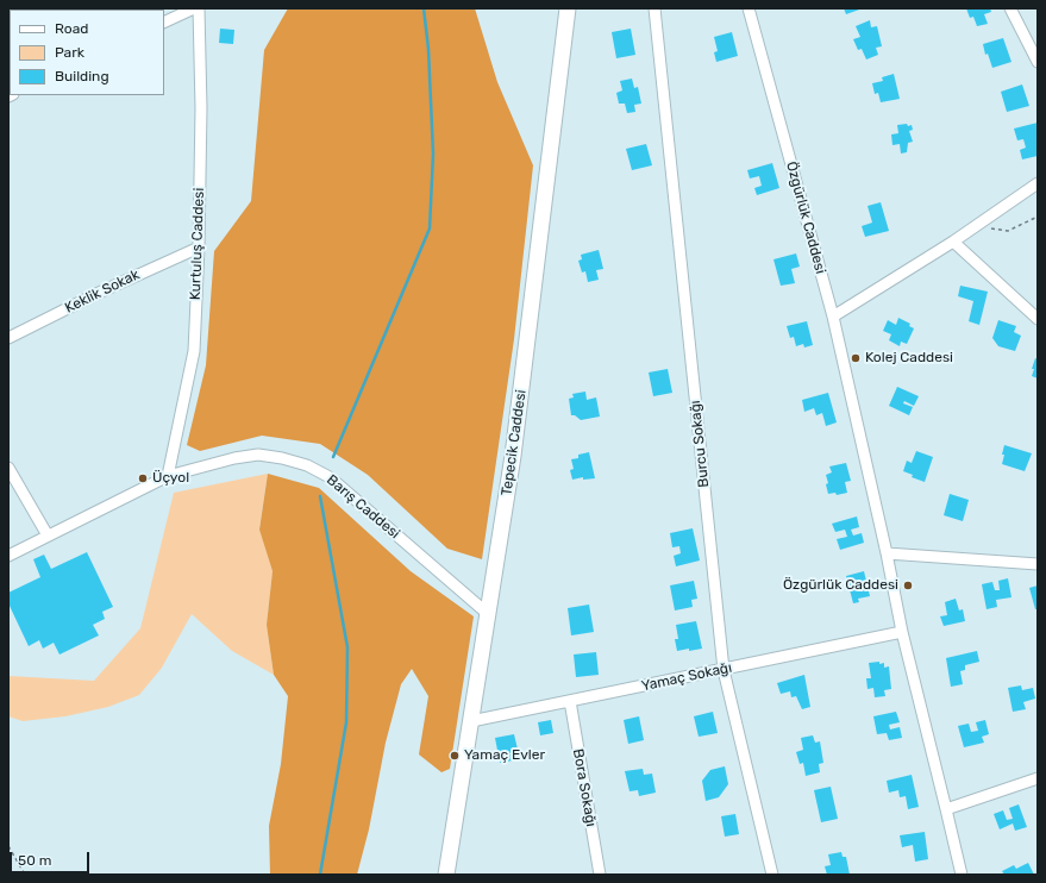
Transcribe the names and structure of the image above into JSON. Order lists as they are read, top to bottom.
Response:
{
  "streets": {
    "street": [
      "Özgürlük Caddesi",
      "Kurtuluş Caddesi",
      "Keklik Sokak",
      "Tepecik Caddesi",
      "Burcu Sokağı",
      "Barış Caddesi",
      "Yamaç Sokağı",
      "Bora Sokağı"
    ]
  },
  "crossings": [
    ["Özgürlük Caddesi", "Yamaç Sokağı"],
    ["Kurtuluş Caddesi", "Keklik Sokak"],
    ["Kurtuluş Caddesi", "Barış Caddesi"],
    ["Tepecik Caddesi", "Barış Caddesi"],
    ["Tepecik Caddesi", "Yamaç Sokağı"],
    ["Burcu Sokağı", "Yamaç Sokağı"],
    ["Yamaç Sokağı", "Bora Sokağı"]
  ],
  "places": [
    "Kolej Caddesi",
    "Üçyol",
    "Özgürlük Caddesi",
    "Yamaç Evler"
  ],
  "legend": ["Road", "Park", "Building"],
  "scale_bar": "50 m"
}
